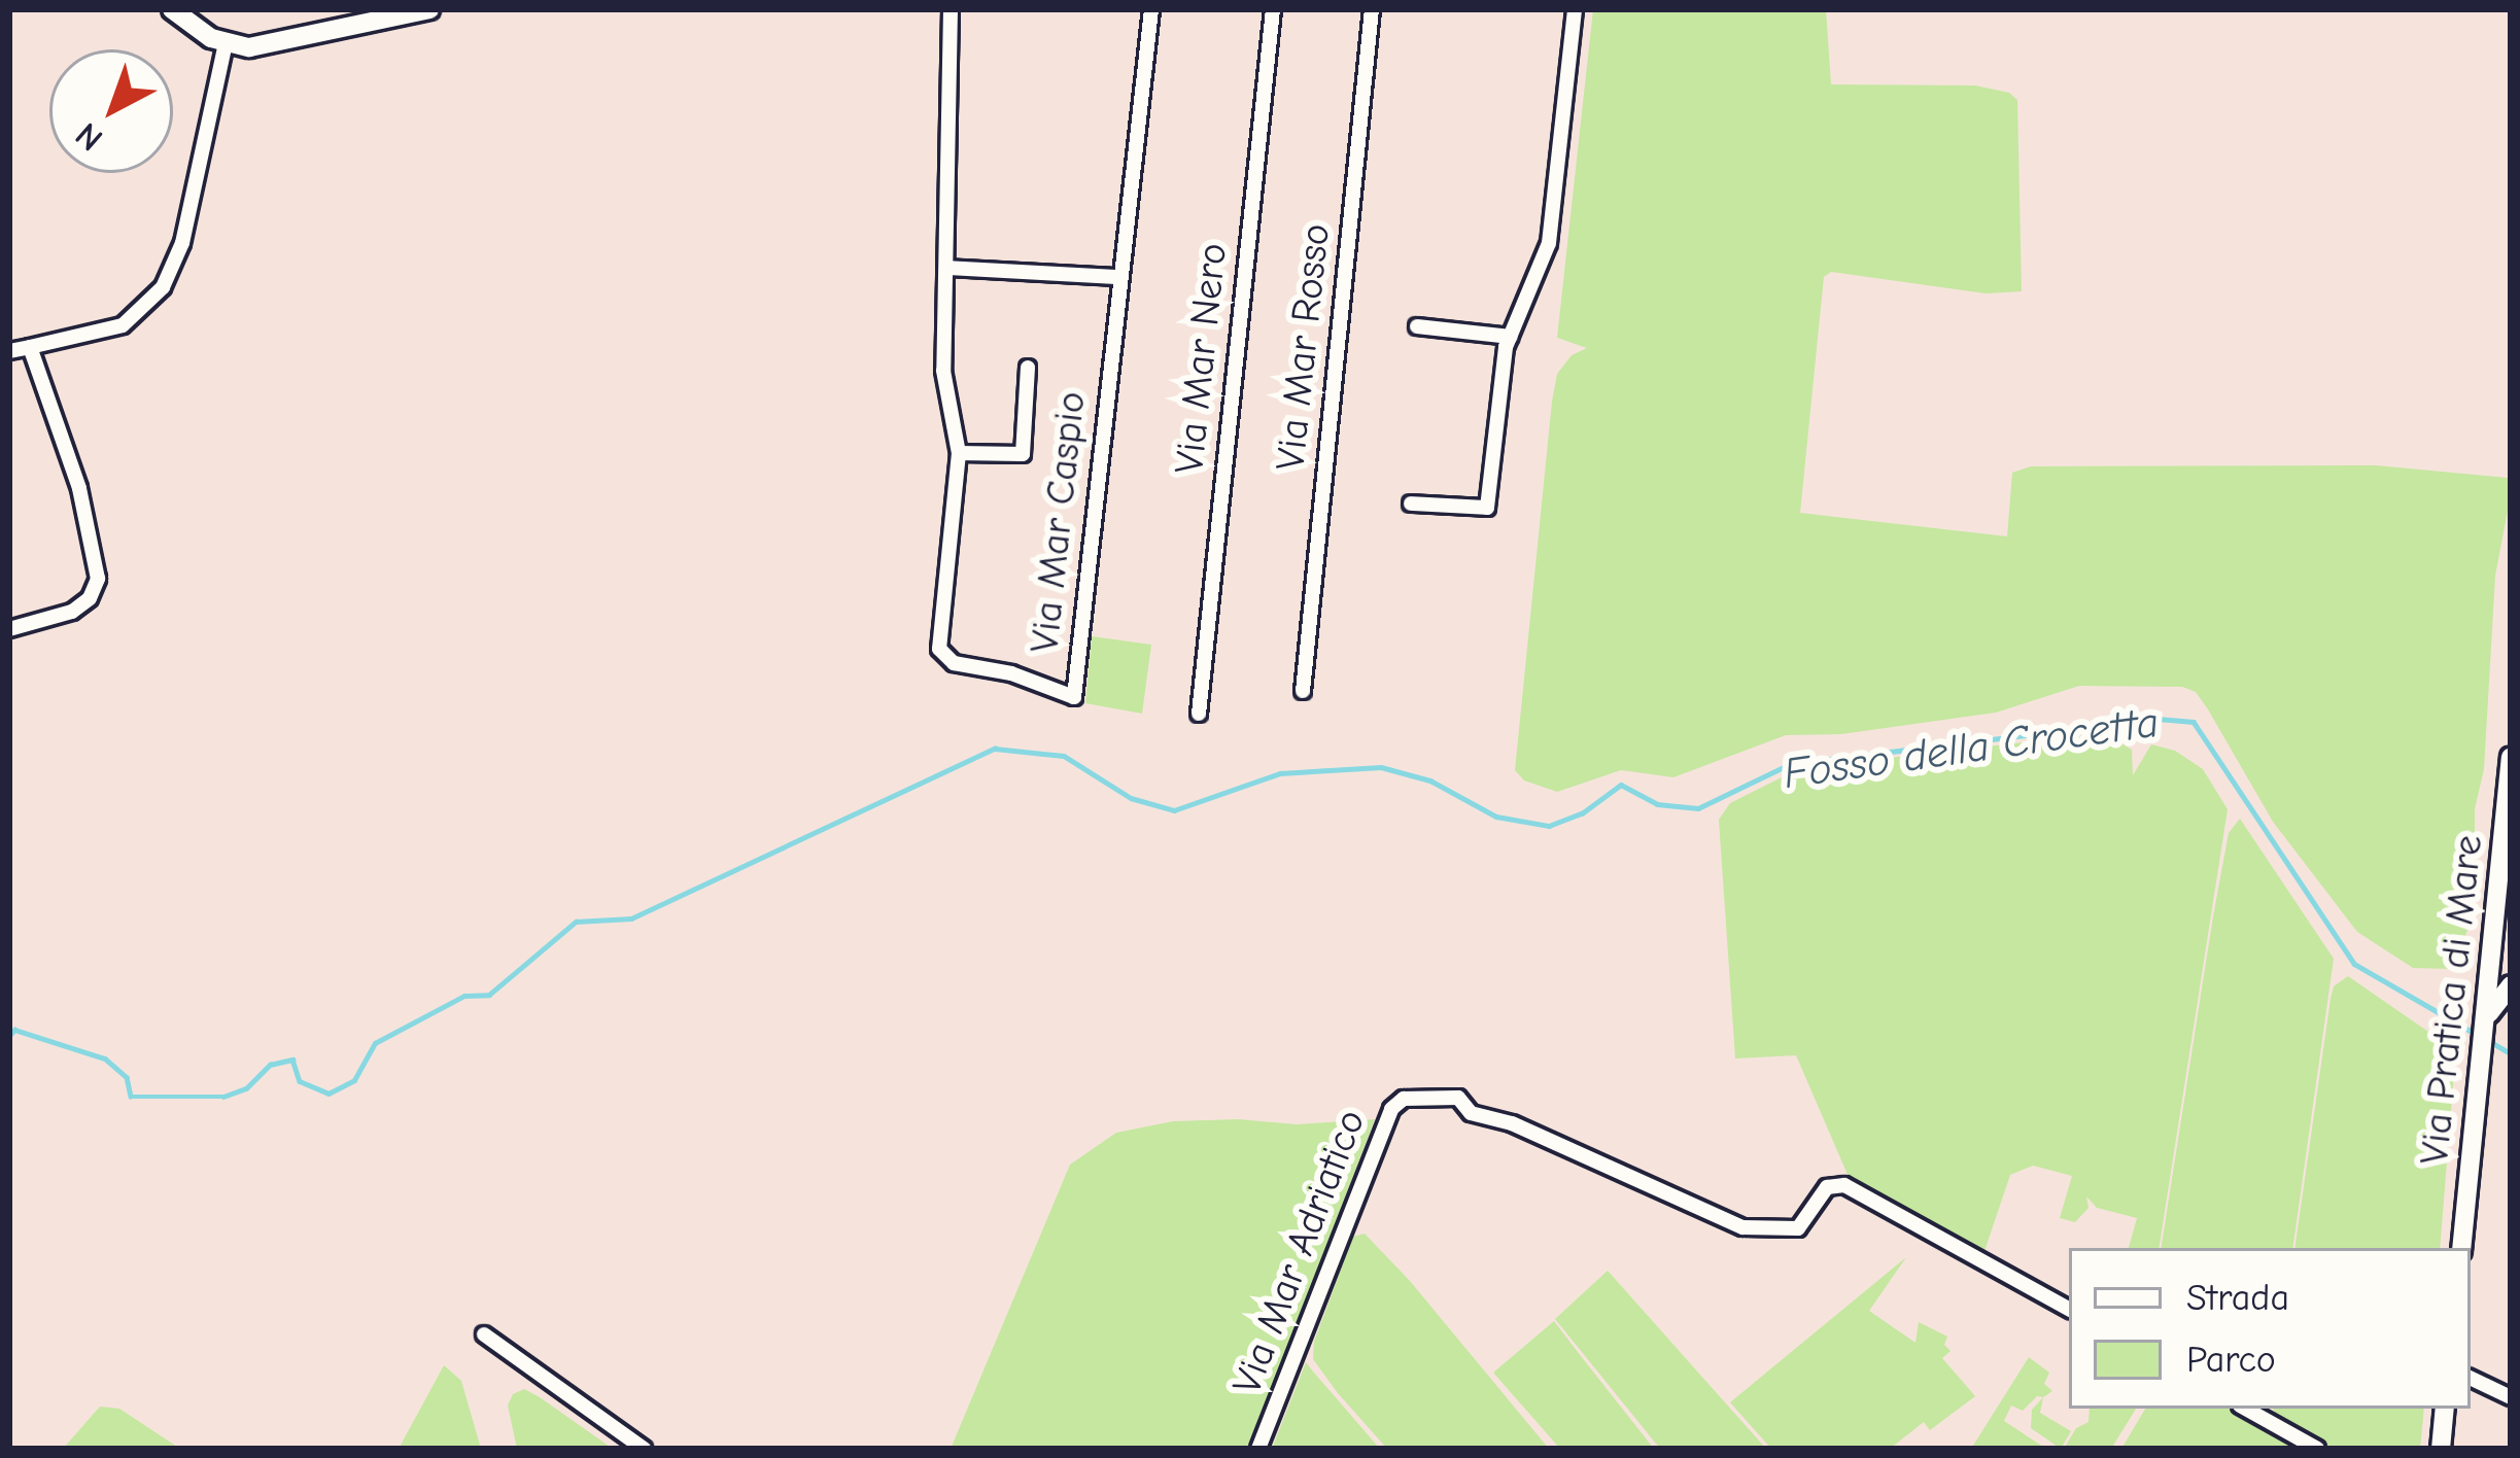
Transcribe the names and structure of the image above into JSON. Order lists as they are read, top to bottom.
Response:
{
  "streets": {
    "street": [
      "Via Mar Rosso",
      "Via Mar Nero",
      "Via Mar Caspio",
      "Via Pratica di Mare",
      "Via Mar Adriatico"
    ]
  },
  "water": ["Fosso della Crocetta"],
  "legend": ["Strada", "Parco"],
  "north": "bottom left"
}
